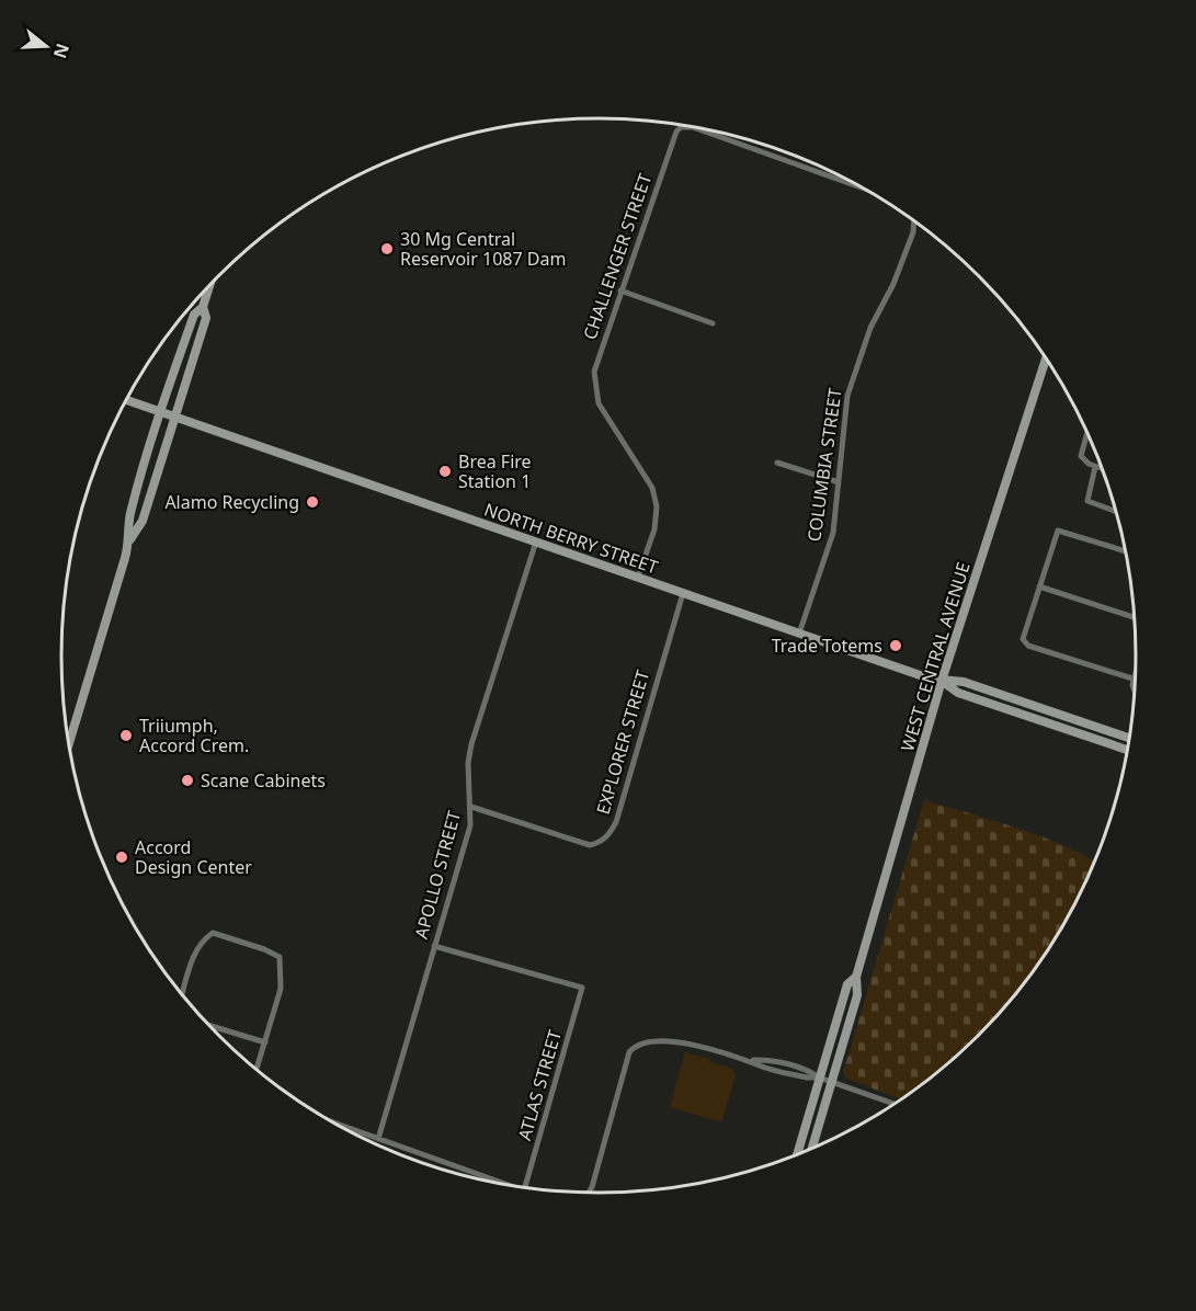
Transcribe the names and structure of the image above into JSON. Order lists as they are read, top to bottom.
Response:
{
  "streets": {
    "main road": ["NORTH BERRY STREET", "WEST CENTRAL AVENUE"],
    "street": [
      "CHALLENGER STREET",
      "COLUMBIA STREET",
      "EXPLORER STREET",
      "APOLLO STREET",
      "ATLAS STREET"
    ]
  },
  "crossings": [
    ["CHALLENGER STREET", "NORTH BERRY STREET"],
    ["COLUMBIA STREET", "NORTH BERRY STREET"],
    ["NORTH BERRY STREET", "WEST CENTRAL AVENUE"],
    ["NORTH BERRY STREET", "EXPLORER STREET"],
    ["NORTH BERRY STREET", "APOLLO STREET"],
    ["EXPLORER STREET", "APOLLO STREET"],
    ["APOLLO STREET", "ATLAS STREET"]
  ],
  "places": [
    "30 Mg Central Reservoir 1087 Dam",
    "Brea Fire Station 1",
    "Alamo Recycling",
    "Trade Totems",
    "Triiumph, Accord Crem.",
    "Scane Cabinets",
    "Accord Design Center"
  ],
  "north": "right"
}
